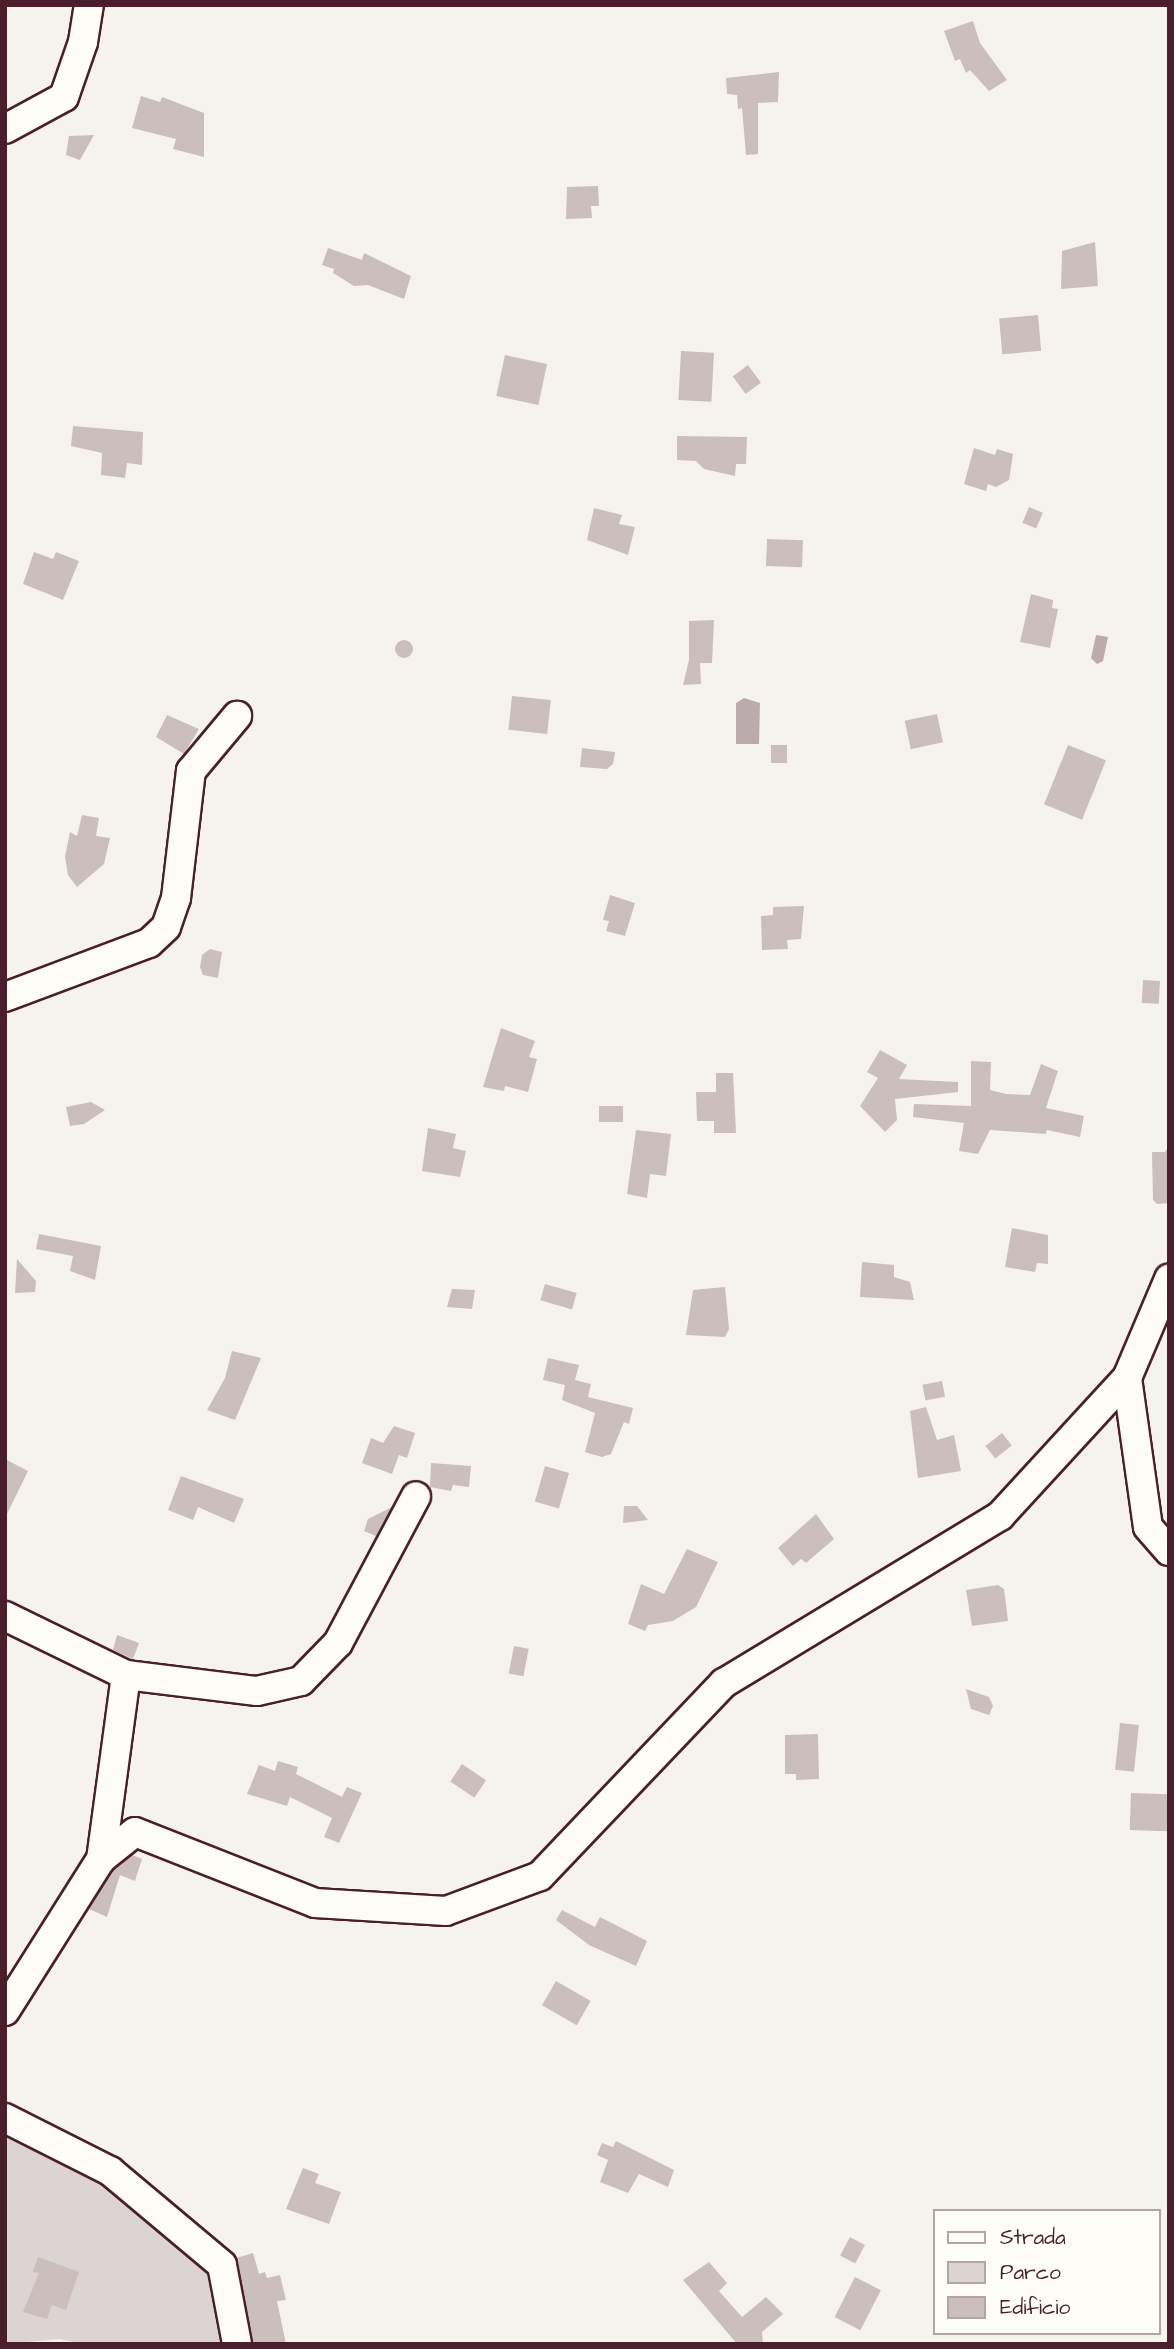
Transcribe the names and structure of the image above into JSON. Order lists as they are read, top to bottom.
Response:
{
  "legend": ["Strada", "Parco", "Edificio"]
}
